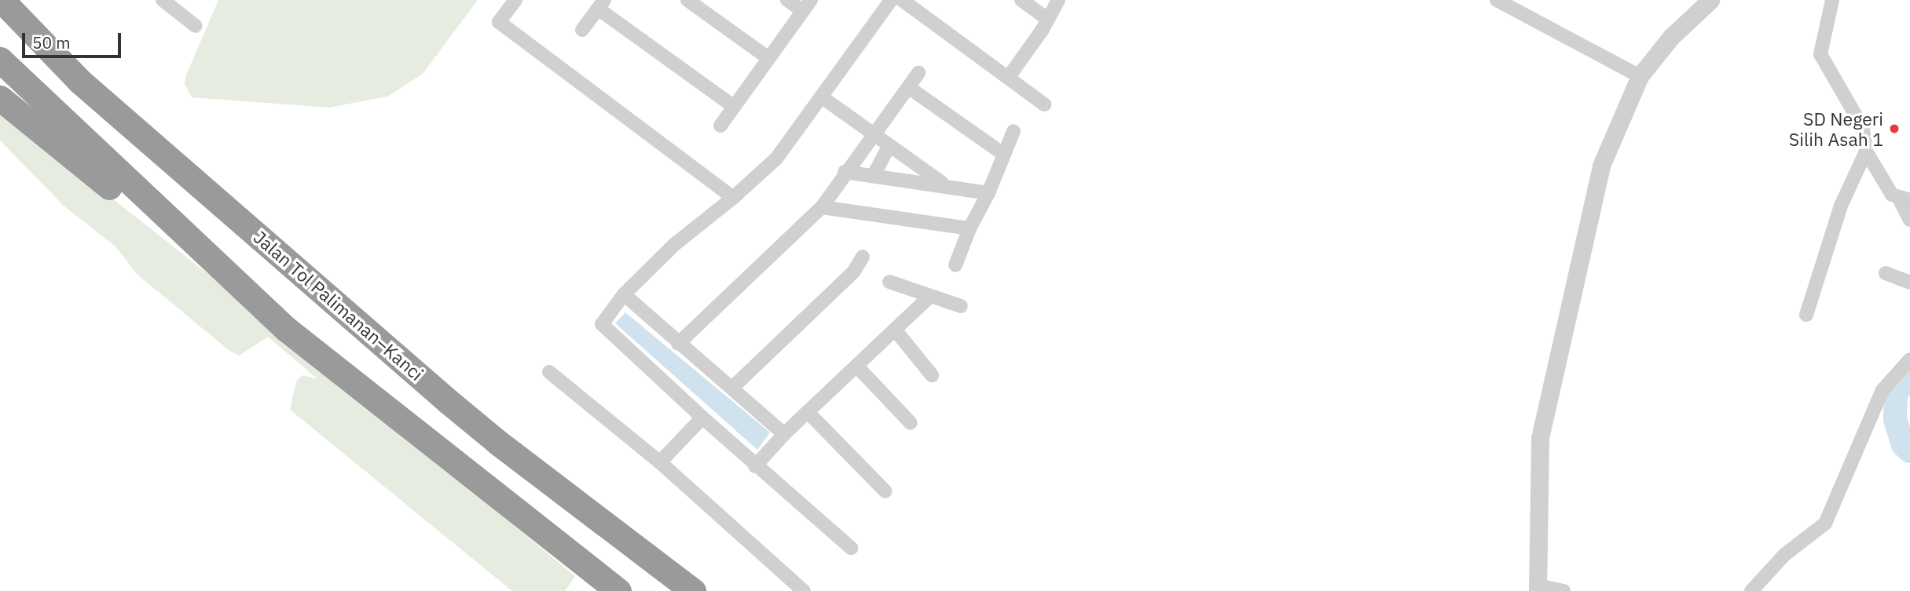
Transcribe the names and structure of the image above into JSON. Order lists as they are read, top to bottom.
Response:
{
  "streets": {
    "highway": ["Jalan Tol Palimanan–Kanci"]
  },
  "places": ["SD Negeri Silih Asah 1"],
  "scale_bar": "50 m"
}
